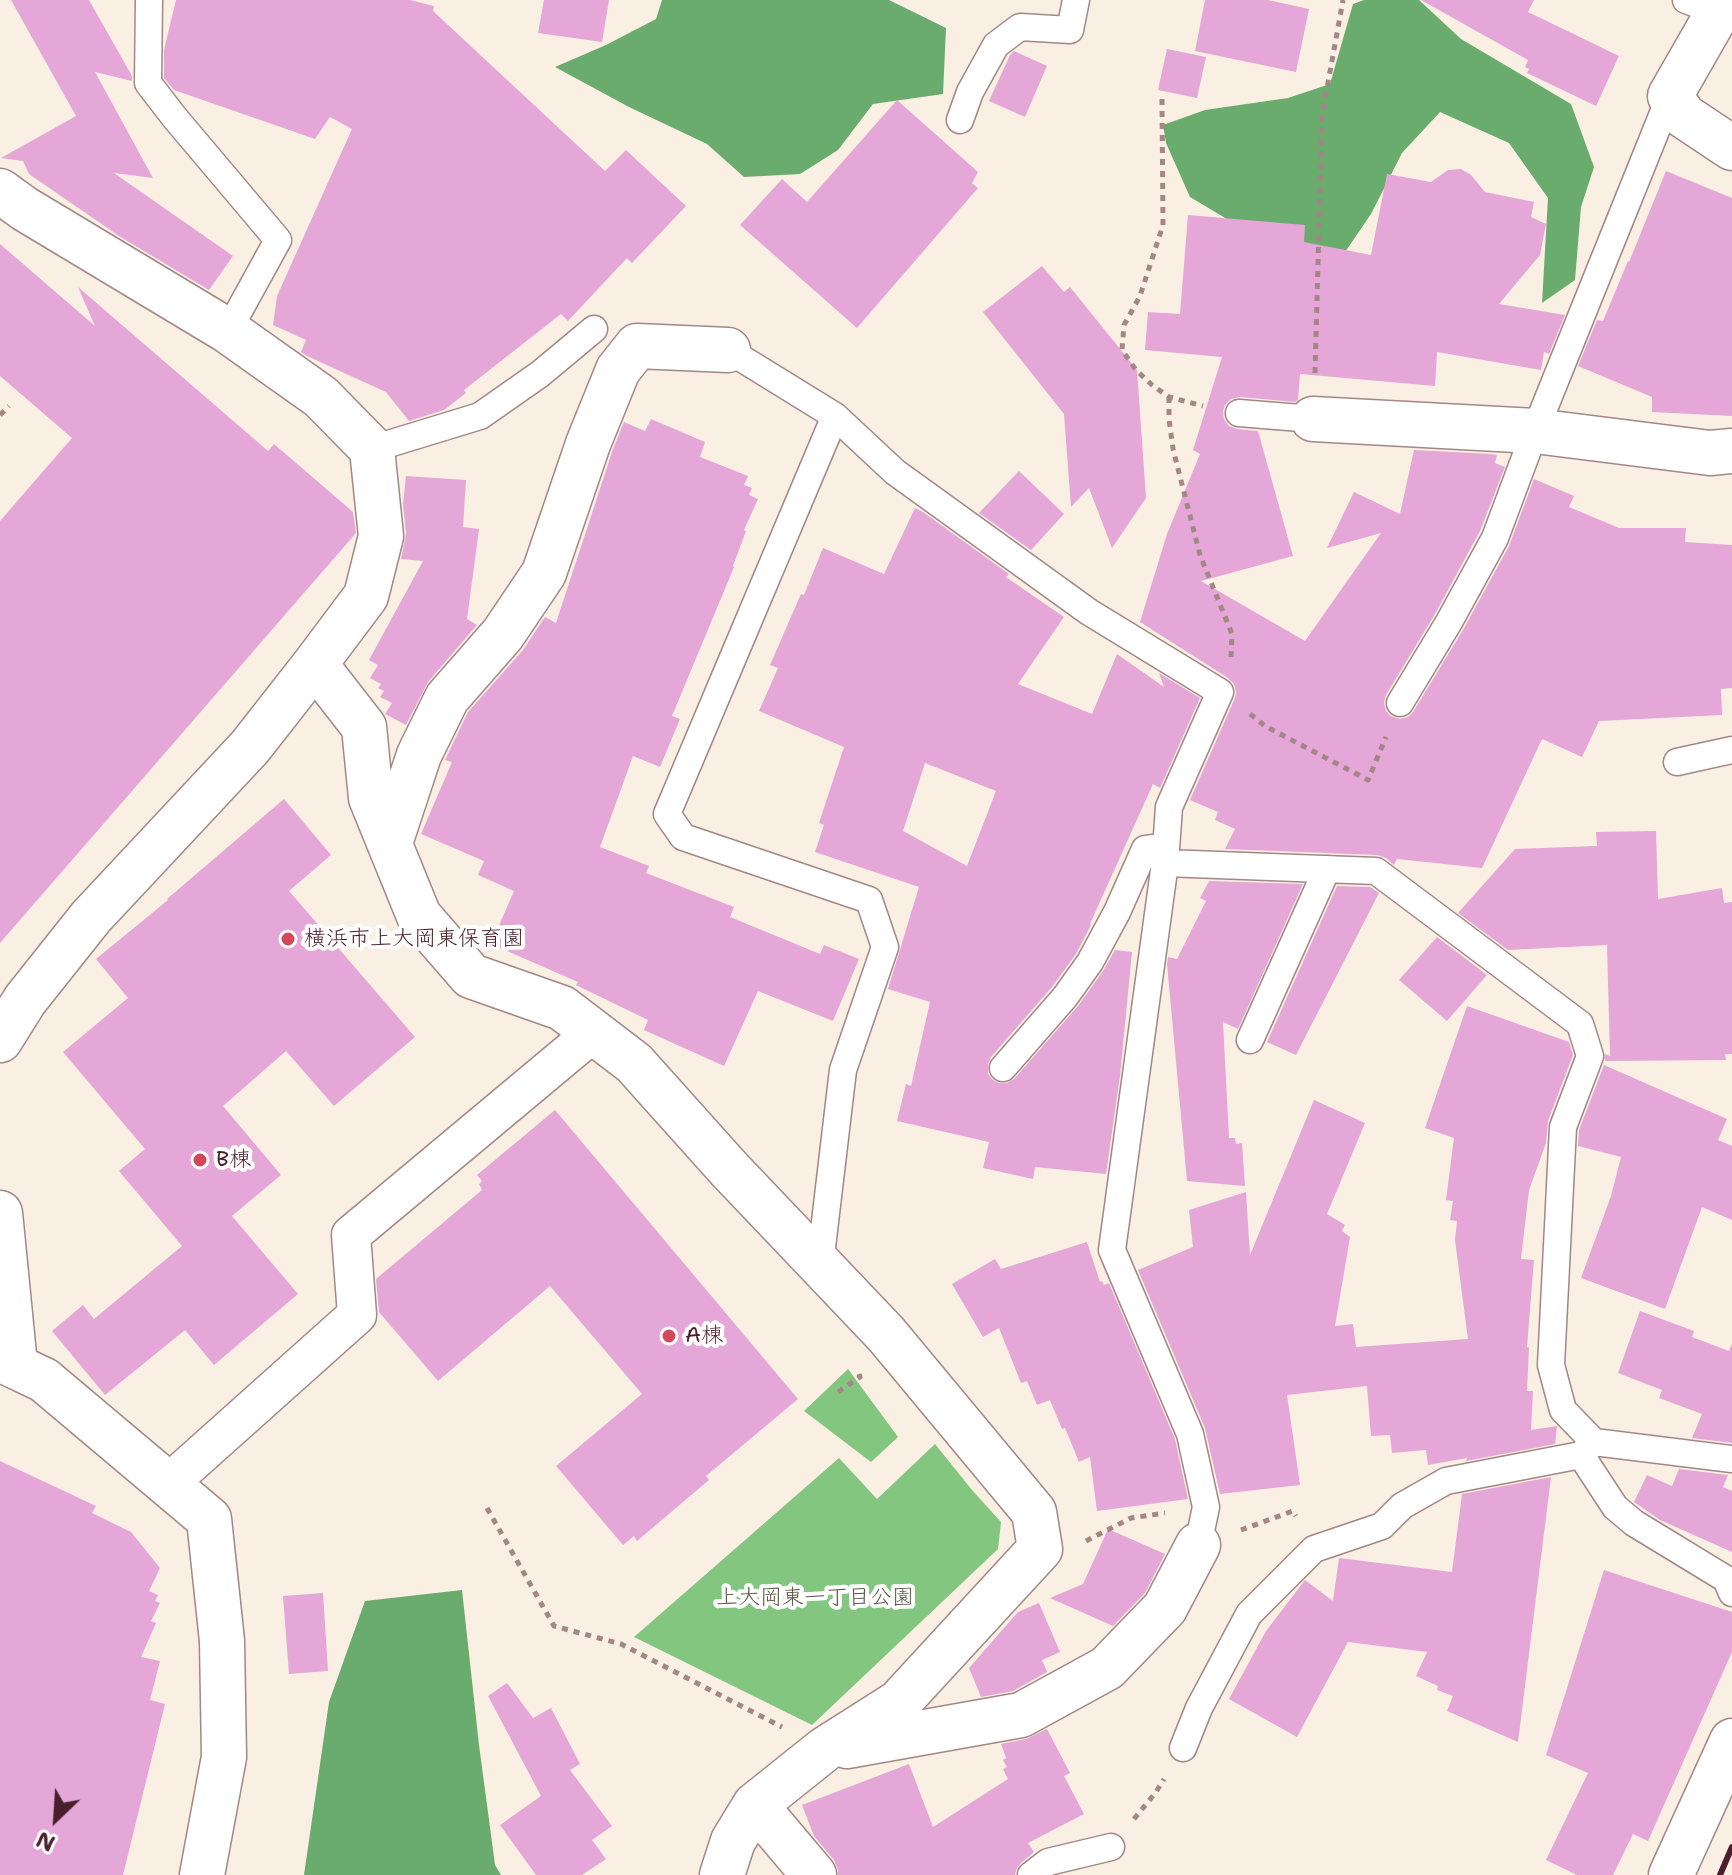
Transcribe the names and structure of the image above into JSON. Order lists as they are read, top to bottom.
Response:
{
  "parks": ["上大岡東一丁目公園"],
  "places": ["横浜市上大岡東保育園", "B棟", "A棟"],
  "north": "bottom left"
}
